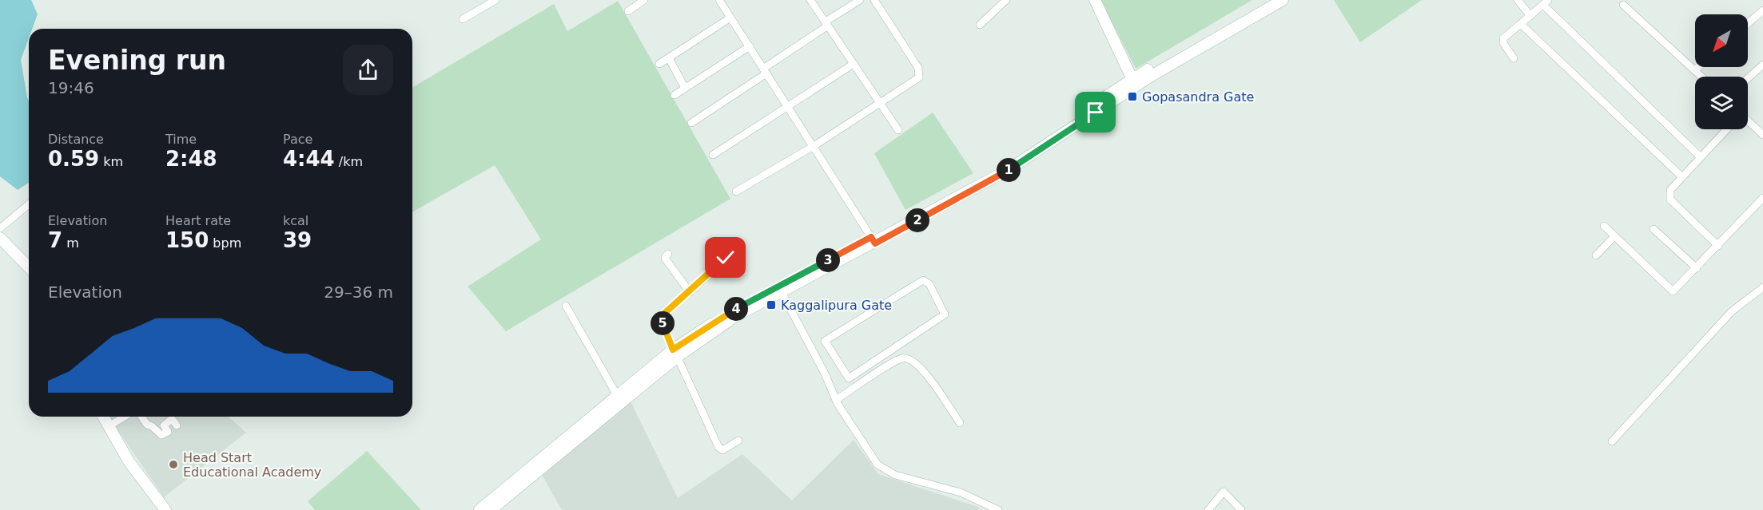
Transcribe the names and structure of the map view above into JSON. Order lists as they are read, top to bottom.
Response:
{
  "places": {
    "transit": ["Gopasandra Gate", "Kaggalipura Gate"],
    "other": ["Head Start Educational Academy"]
  },
  "north": "bottom left",
  "page": {
    "heading": ["Evening run", "19:46"],
    "stats": [
      ["Distance", "0.59 km"],
      ["Time", "2:48"],
      ["Pace", "4:44 /km"],
      ["Elevation", "7 m"],
      ["Heart rate", "150 bpm"],
      ["kcal", "39"]
    ],
    "pins": [
      "1",
      "2",
      "3",
      "4",
      "5"
    ],
    "chart": ["Elevation", "29–36 m"]
  }
}
